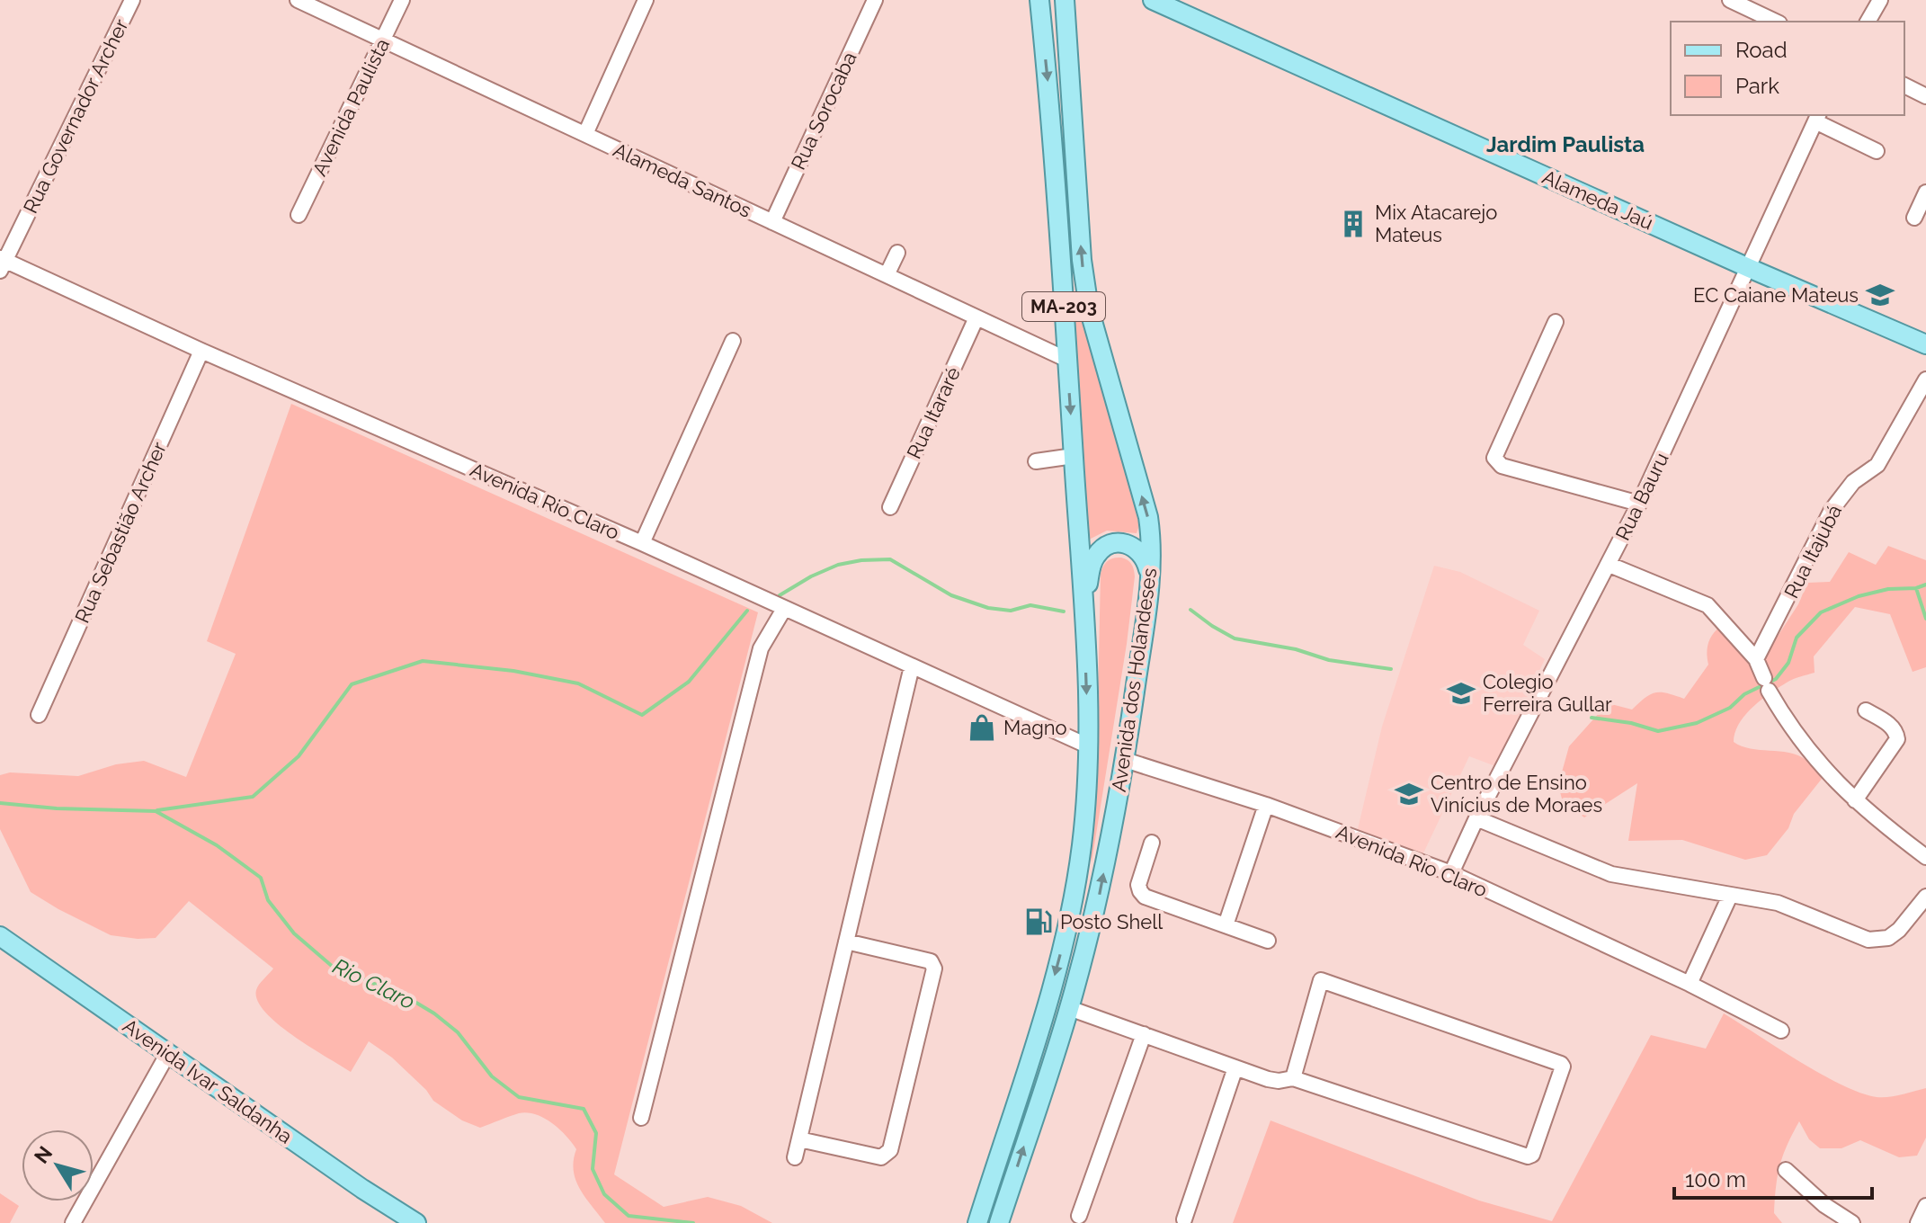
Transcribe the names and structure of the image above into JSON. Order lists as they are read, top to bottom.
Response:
{
  "streets": {
    "main road": [
      "Alameda Jaú",
      "MA-203",
      "Avenida dos Holandeses",
      "Avenida Ivar Saldanha"
    ],
    "street": [
      "Avenida Paulista",
      "Rua Sorocaba",
      "Rua Governador Archer",
      "Alameda Santos",
      "Rua Itararé",
      "Rua Bauru",
      "Avenida Rio Claro",
      "Rua Sebastião Archer",
      "Rua Itajubá"
    ]
  },
  "crossings": [
    ["Avenida Paulista", "Alameda Santos"],
    ["Rua Sorocaba", "Alameda Santos"],
    ["Rua Governador Archer", "Avenida Rio Claro"],
    ["Alameda Santos", "Rua Itararé"],
    ["Alameda Santos", "Avenida dos Holandeses"],
    ["Alameda Jaú", "Rua Bauru"],
    ["Rua Bauru", "Avenida Rio Claro"],
    ["Avenida Rio Claro", "Rua Sebastião Archer"],
    ["Avenida Rio Claro", "Avenida dos Holandeses"]
  ],
  "districts": ["Jardim Paulista"],
  "water": ["Rio Claro"],
  "places": {
    "building": ["Mix Atacarejo Mateus"],
    "school or university": ["EC Caiane Mateus", "Colegio Ferreira Gullar", "Centro de Ensino Vinícius de Moraes"],
    "shop": ["Magno"],
    "fuel station": ["Posto Shell"]
  },
  "legend": ["Road", "Park"],
  "scale_bar": "100 m",
  "north": "top left"
}
